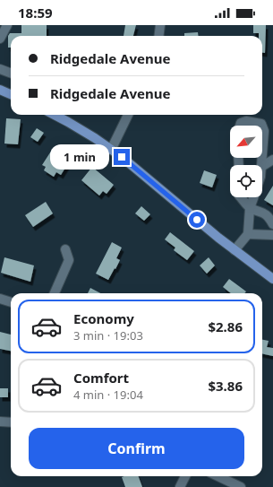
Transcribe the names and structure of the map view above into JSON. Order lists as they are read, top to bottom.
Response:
{
  "north": "bottom left",
  "page": {
    "status": "18:59",
    "banner": ["Ridgedale Avenue", "Ridgedale Avenue"],
    "bubble": "1 min",
    "list": [
      {
        "name": "Economy",
        "note": "3 min · 19:03",
        "value": "$2.86"
      },
      {
        "name": "Comfort",
        "note": "4 min · 19:04",
        "value": "$3.86"
      }
    ],
    "buttons": "Confirm"
  }
}
